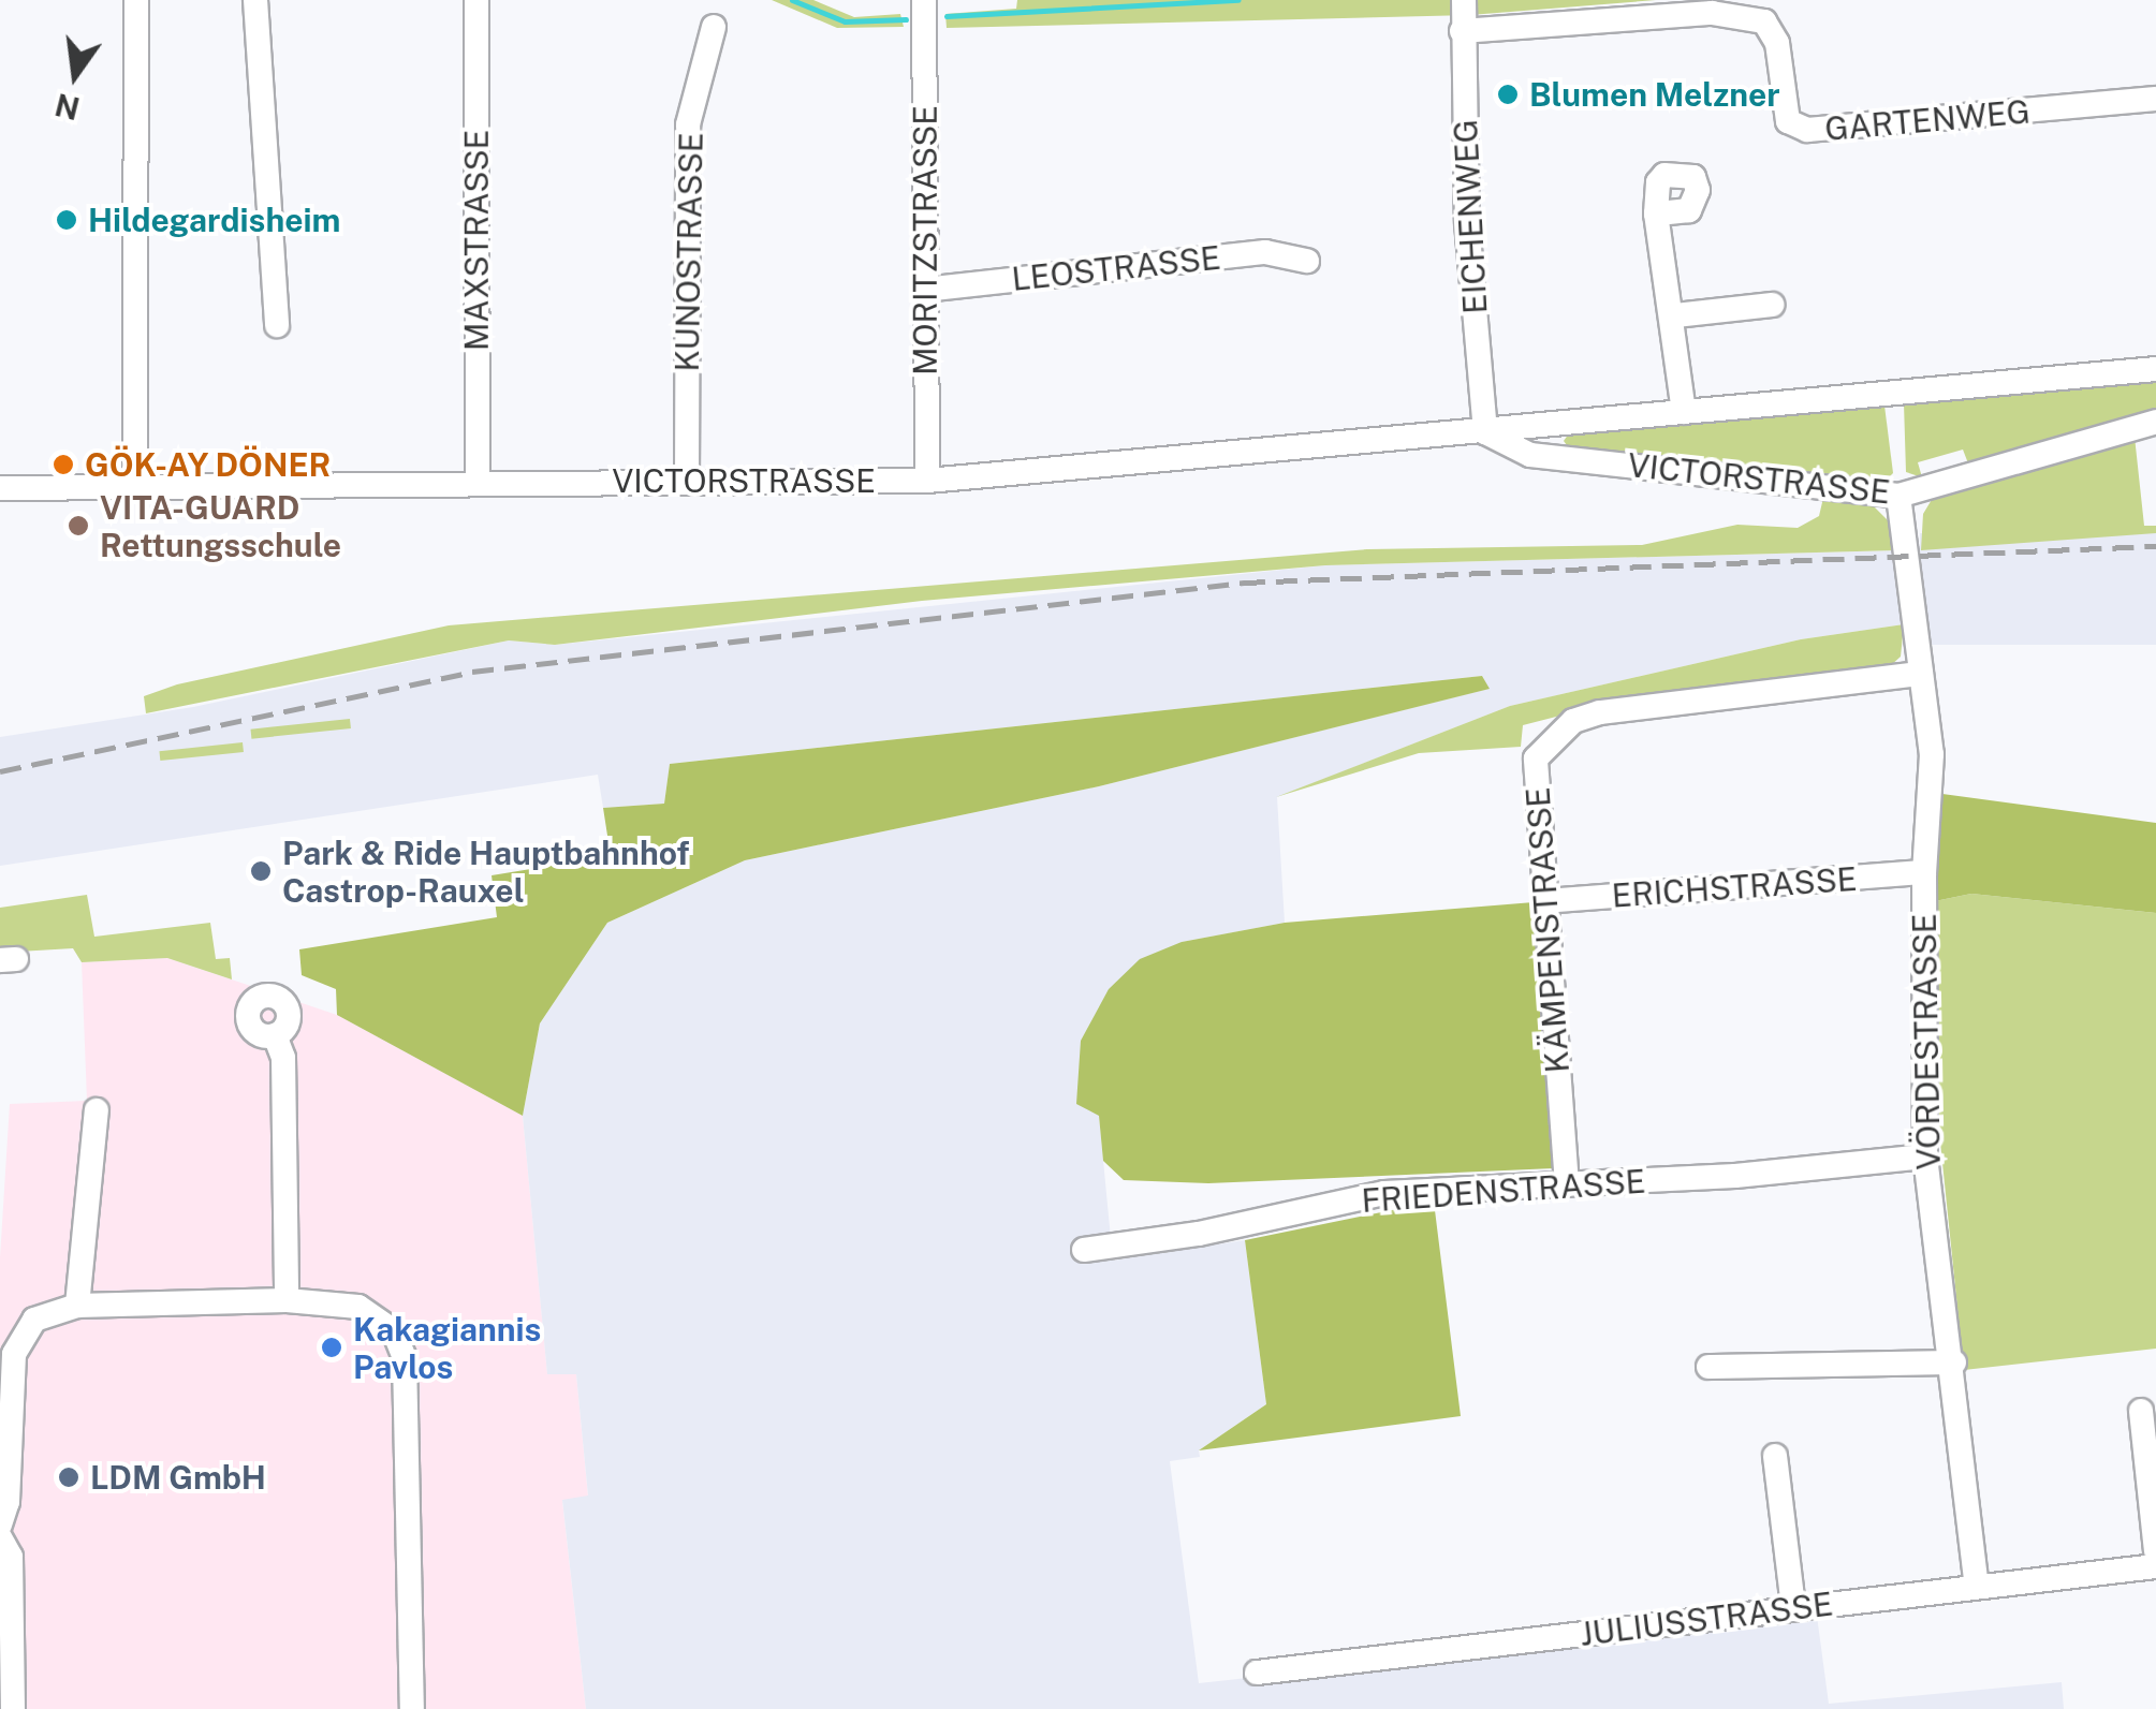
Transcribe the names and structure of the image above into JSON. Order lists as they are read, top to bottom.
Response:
{
  "streets": {
    "street": [
      "GARTENWEG",
      "EICHENWEG",
      "MAXSTRASSE",
      "MORITZSTRASSE",
      "KUNOSTRASSE",
      "LEOSTRASSE",
      "VICTORSTRASSE",
      "ERICHSTRASSE",
      "KÄMPENSTRASSE",
      "VÖRDESTRASSE",
      "FRIEDENSTRASSE",
      "JULIUSSTRASSE"
    ]
  },
  "crossings": [
    ["GARTENWEG", "EICHENWEG"],
    ["EICHENWEG", "VICTORSTRASSE"],
    ["MAXSTRASSE", "VICTORSTRASSE"],
    ["MORITZSTRASSE", "LEOSTRASSE"],
    ["MORITZSTRASSE", "VICTORSTRASSE"],
    ["KUNOSTRASSE", "VICTORSTRASSE"],
    ["VICTORSTRASSE", "VÖRDESTRASSE"],
    ["ERICHSTRASSE", "KÄMPENSTRASSE"],
    ["ERICHSTRASSE", "VÖRDESTRASSE"],
    ["KÄMPENSTRASSE", "VÖRDESTRASSE"],
    ["KÄMPENSTRASSE", "FRIEDENSTRASSE"],
    ["VÖRDESTRASSE", "FRIEDENSTRASSE"],
    ["VÖRDESTRASSE", "JULIUSSTRASSE"]
  ],
  "places": [
    "Blumen Melzner",
    "Hildegardisheim",
    "GÖK-AY DÖNER",
    "VITA-GUARD Rettungsschule",
    "Park & Ride Hauptbahnhof Castrop-Rauxel",
    "Kakagiannis Pavlos",
    "LDM GmbH"
  ],
  "north": "bottom"
}
